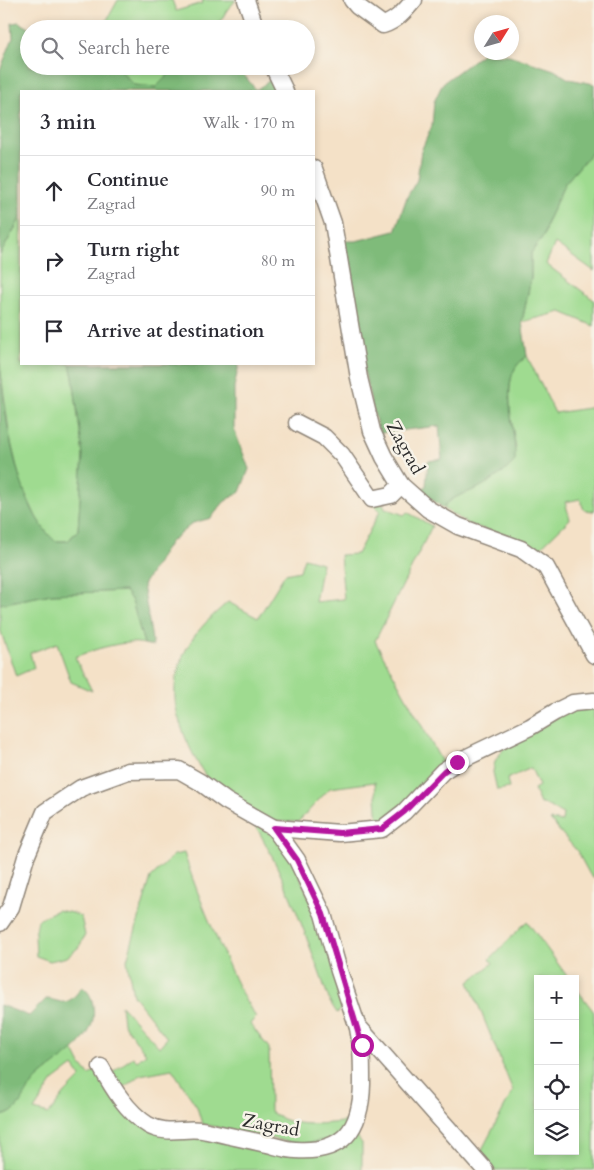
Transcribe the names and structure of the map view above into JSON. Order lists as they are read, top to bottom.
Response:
{
  "streets": {
    "street": ["Zagrad"]
  },
  "north": "top right",
  "page": {
    "search": "Search here",
    "heading": ["3 min", "Walk · 170 m"],
    "list": [
      ["Continue", "Zagrad", "90 m"],
      ["Turn right", "Zagrad", "80 m"],
      "Arrive at destination"
    ],
    "map_buttons": ["+", "−"]
  }
}
